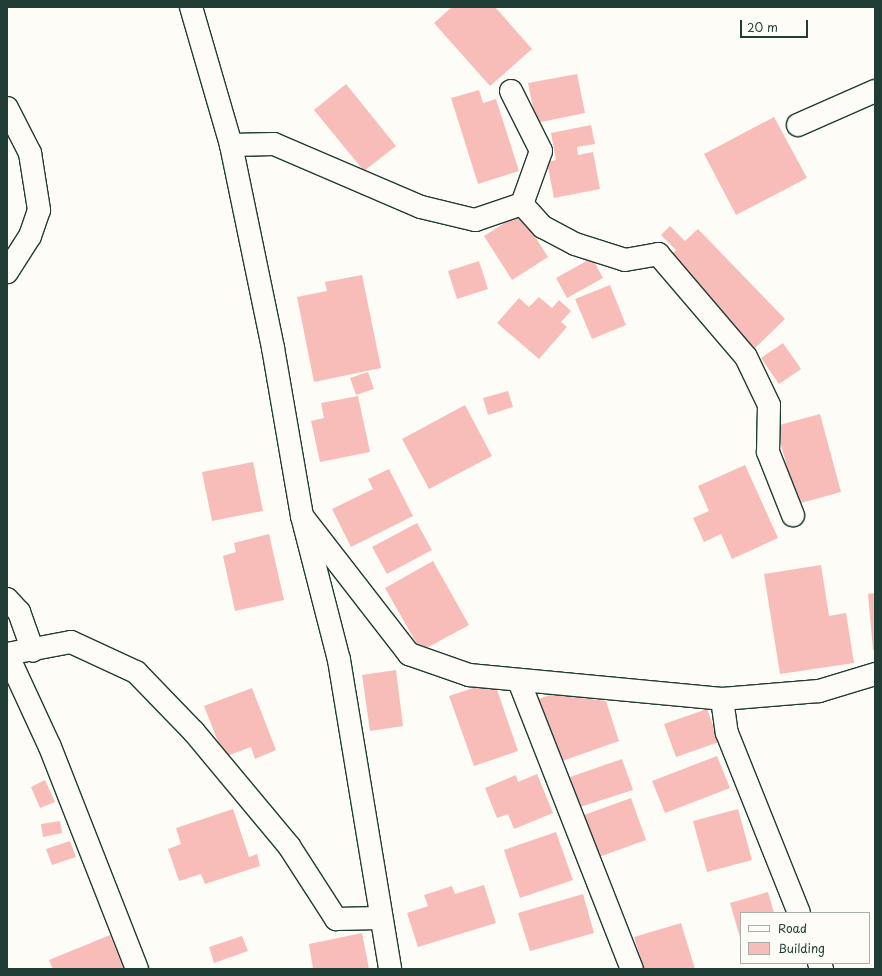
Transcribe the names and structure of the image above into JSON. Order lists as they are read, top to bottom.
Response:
{
  "legend": ["Road", "Building"],
  "scale_bar": "20 m"
}
